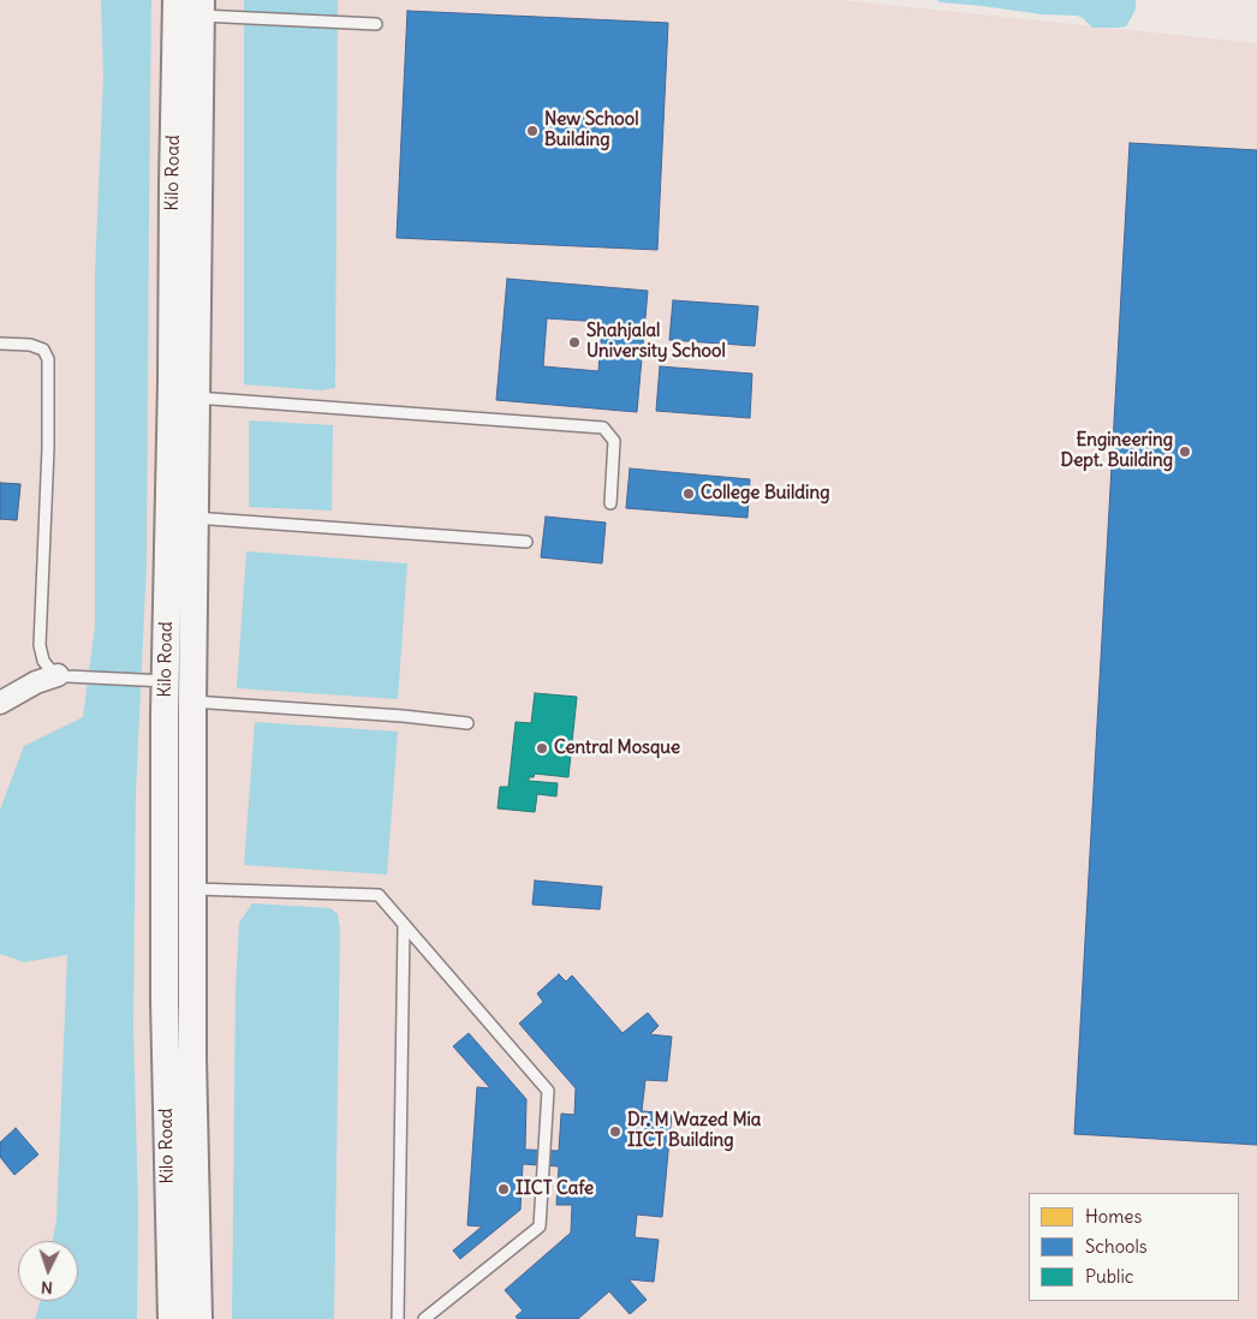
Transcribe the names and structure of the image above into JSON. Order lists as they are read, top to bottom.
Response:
{
  "streets": {
    "street": ["Kilo Road"]
  },
  "places": [
    "New School Building",
    "Shahjalal University School",
    "Engineering Dept. Building",
    "College Building",
    "Central Mosque",
    "Dr. M Wazed Mia IICT Building",
    "IICT Cafe"
  ],
  "legend": ["Homes", "Schools", "Public"],
  "north": "bottom"
}
